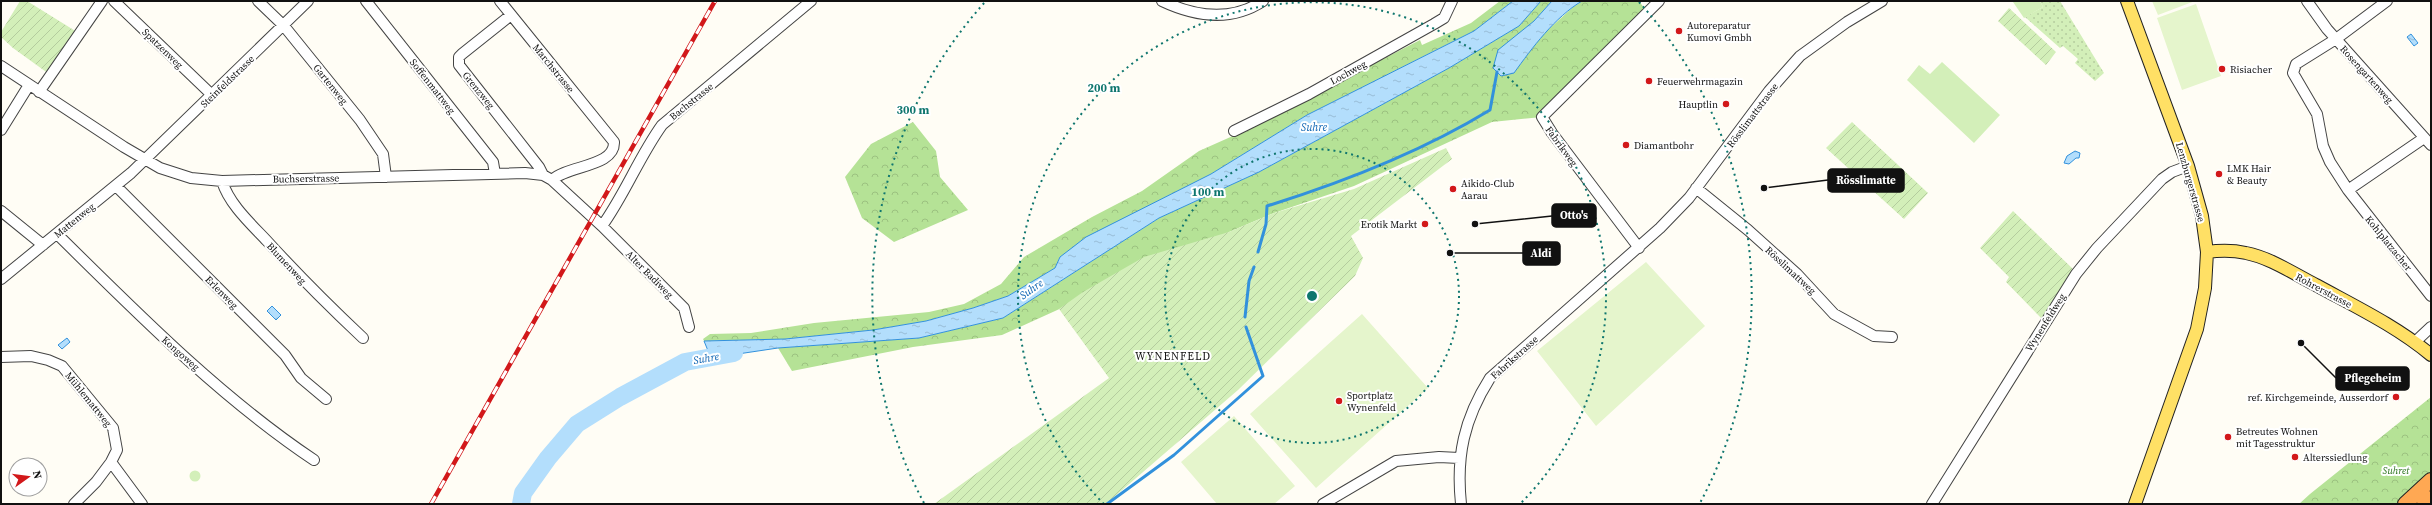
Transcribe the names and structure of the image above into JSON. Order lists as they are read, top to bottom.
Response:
{
  "streets": {
    "main road": ["Lenzburgerstrasse", "Rohrerstrasse"],
    "street": [
      "Spatzenweg",
      "Marchstrasse",
      "Lochweg",
      "Rosengartenweg",
      "Steinfeldstrasse",
      "Gartenweg",
      "Soffenmattweg",
      "Grenzweg",
      "Bachstrasse",
      "Rösslimattstrasse",
      "Fabrikweg",
      "Buchserstrasse",
      "Mattenweg",
      "Kohlplatzacher",
      "Blumenweg",
      "Rösslimattweg",
      "Alter Badiweg",
      "Erlenweg",
      "Wynenfeldweg",
      "Kongoweg",
      "Fabrikstrasse",
      "Mühlemattweg"
    ]
  },
  "crossings": [
    ["Spatzenweg", "Steinfeldstrasse"],
    ["Marchstrasse", "Grenzweg"],
    ["Marchstrasse", "Buchserstrasse"],
    ["Marchstrasse", "Alter Badiweg"],
    ["Rosengartenweg", "Kohlplatzacher"],
    ["Steinfeldstrasse", "Gartenweg"],
    ["Steinfeldstrasse", "Buchserstrasse"],
    ["Steinfeldstrasse", "Mattenweg"],
    ["Gartenweg", "Buchserstrasse"],
    ["Soffenmattweg", "Buchserstrasse"],
    ["Grenzweg", "Buchserstrasse"],
    ["Grenzweg", "Alter Badiweg"],
    ["Bachstrasse", "Alter Badiweg"],
    ["Rösslimattstrasse", "Fabrikweg"],
    ["Rösslimattstrasse", "Rösslimattweg"],
    ["Rösslimattstrasse", "Fabrikstrasse"],
    ["Fabrikweg", "Fabrikstrasse"],
    ["Buchserstrasse", "Mattenweg"],
    ["Buchserstrasse", "Blumenweg"],
    ["Buchserstrasse", "Alter Badiweg"],
    ["Lenzburgerstrasse", "Rohrerstrasse"],
    ["Lenzburgerstrasse", "Wynenfeldweg"],
    ["Mattenweg", "Erlenweg"],
    ["Mattenweg", "Kongoweg"]
  ],
  "districts": ["WYNENFELD"],
  "water": ["Suhre"],
  "parks": ["Suhret"],
  "places": [
    "Autoreparatur Kumovi Gmbh",
    "Risiacher",
    "Feuerwehrmagazin",
    "Hauptlin",
    "Diamantbohr",
    "LMK Hair & Beauty",
    "Rösslimatte",
    "Aikido-Club Aarau",
    "Erotik Markt",
    "Otto's",
    "Aldi",
    "Pflegeheim",
    "ref. Kirchgemeinde, Ausserdorf",
    "Sportplatz Wynenfeld",
    "Betreutes Wohnen mit Tagesstruktur",
    "Alterssiedlung"
  ],
  "north": "right",
  "rings": ["200 m", "300 m", "100 m"]
}
